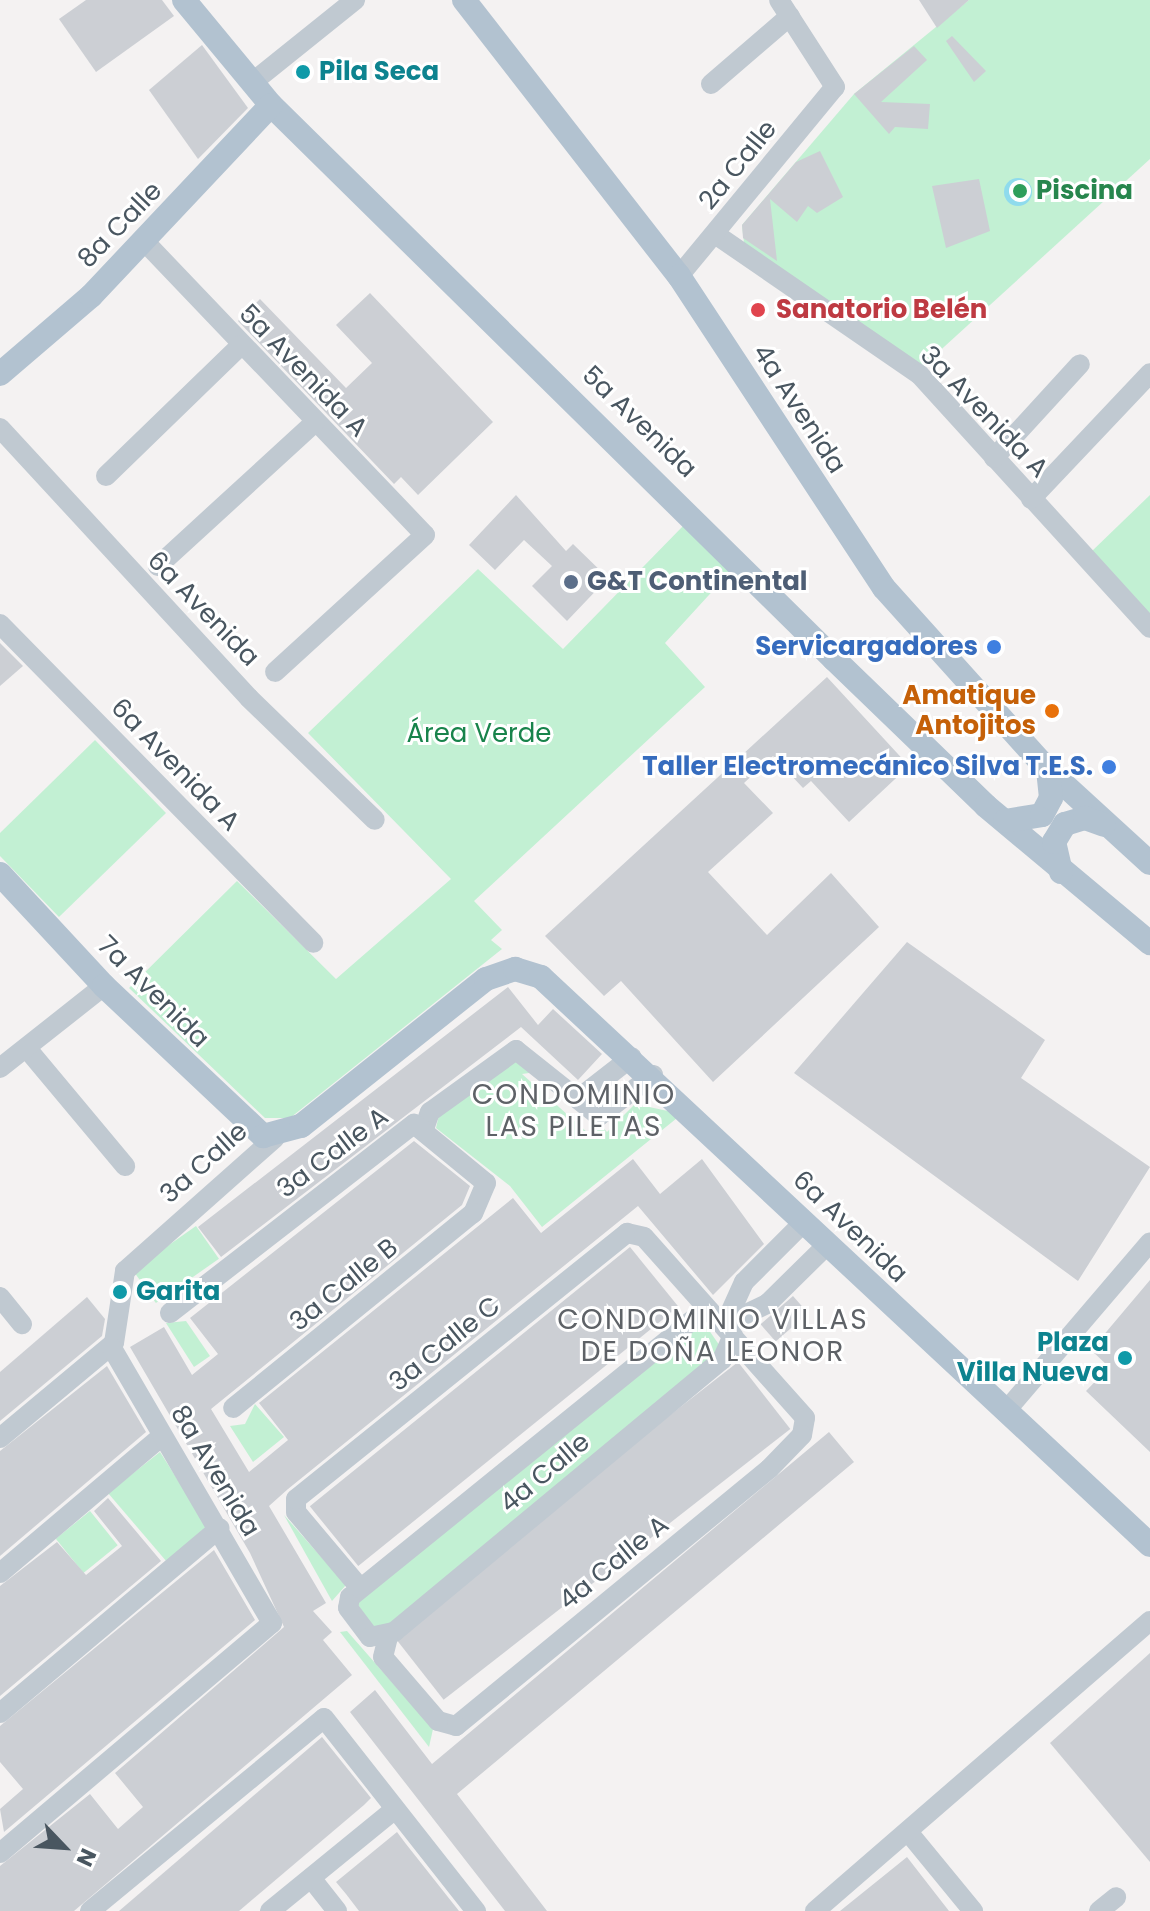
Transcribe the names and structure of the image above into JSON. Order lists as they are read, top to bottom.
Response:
{
  "streets": {
    "main road": [
      "8a Calle",
      "4a Avenida",
      "5a Avenida",
      "6a Avenida",
      "7a Avenida",
      "3a Calle"
    ],
    "street": [
      "2a Calle",
      "5a Avenida A",
      "3a Avenida A",
      "6a Avenida A",
      "3a Calle A",
      "3a Calle B",
      "3a Calle C",
      "8a Avenida",
      "4a Calle",
      "4a Calle A"
    ]
  },
  "crossings": [
    ["2a Calle", "4a Avenida"],
    ["2a Calle", "3a Avenida A"],
    ["8a Calle", "5a Avenida A"],
    ["8a Calle", "5a Avenida"],
    ["6a Avenida", "3a Calle"],
    ["6a Avenida", "4a Calle"],
    ["7a Avenida", "3a Calle"],
    ["3a Calle A", "3a Calle B"],
    ["3a Calle", "8a Avenida"],
    ["3a Calle C", "4a Calle"],
    ["4a Calle", "4a Calle A"]
  ],
  "districts": ["CONDOMINIO LAS PILETAS", "CONDOMINIO VILLAS DE DOÑA LEONOR"],
  "parks": ["Área Verde"],
  "places": [
    "Pila Seca",
    "Piscina",
    "Sanatorio Belén",
    "G&T Continental",
    "Servicargadores",
    "Amatique Antojitos",
    "Taller Electromecánico Silva T.E.S.",
    "Garita",
    "Plaza Villa Nueva"
  ],
  "north": "bottom right"
}
